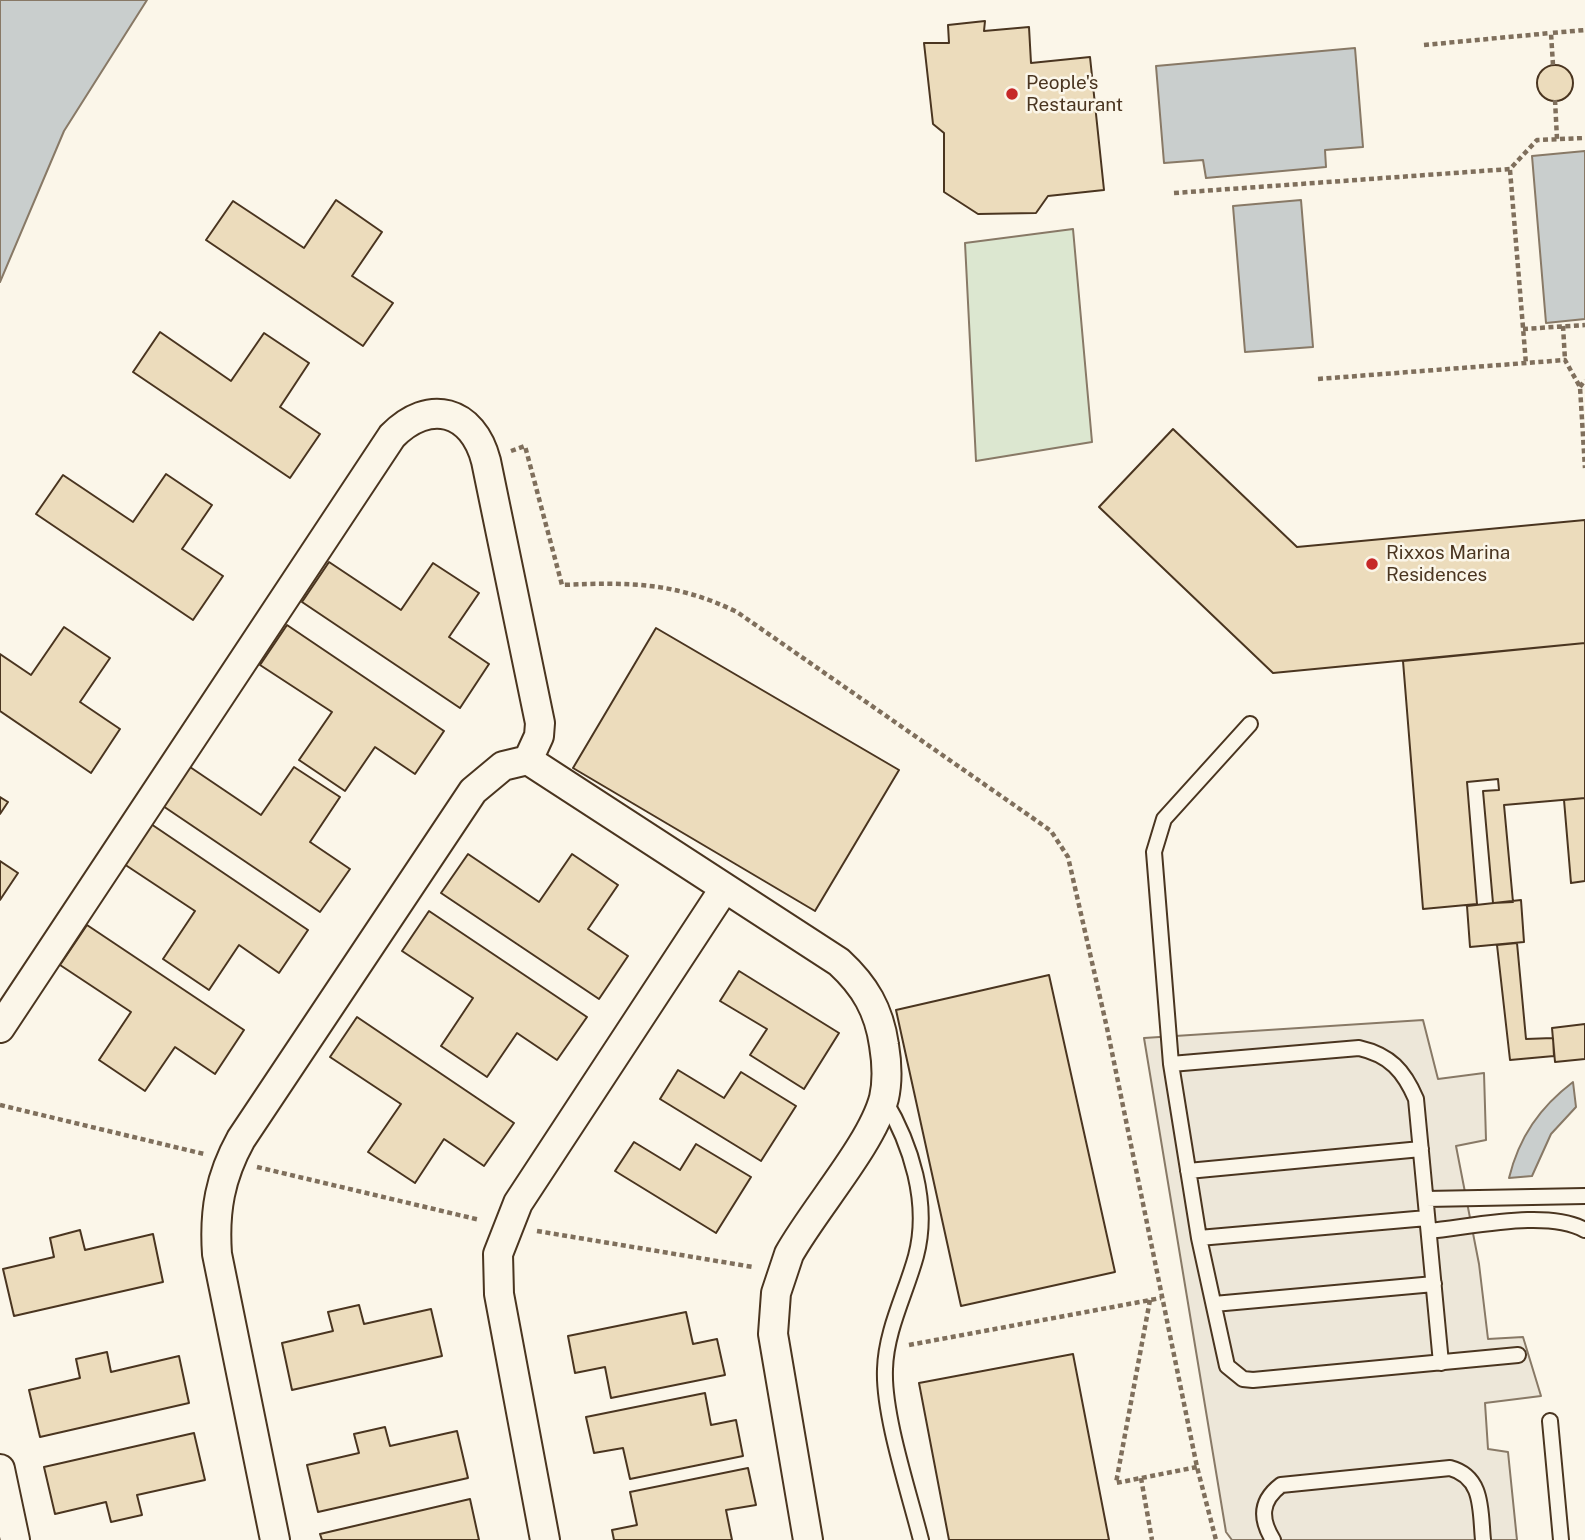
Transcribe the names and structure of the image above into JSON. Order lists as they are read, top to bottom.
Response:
{
  "places": ["People's Restaurant", "Rixxos Marina Residences"]
}
